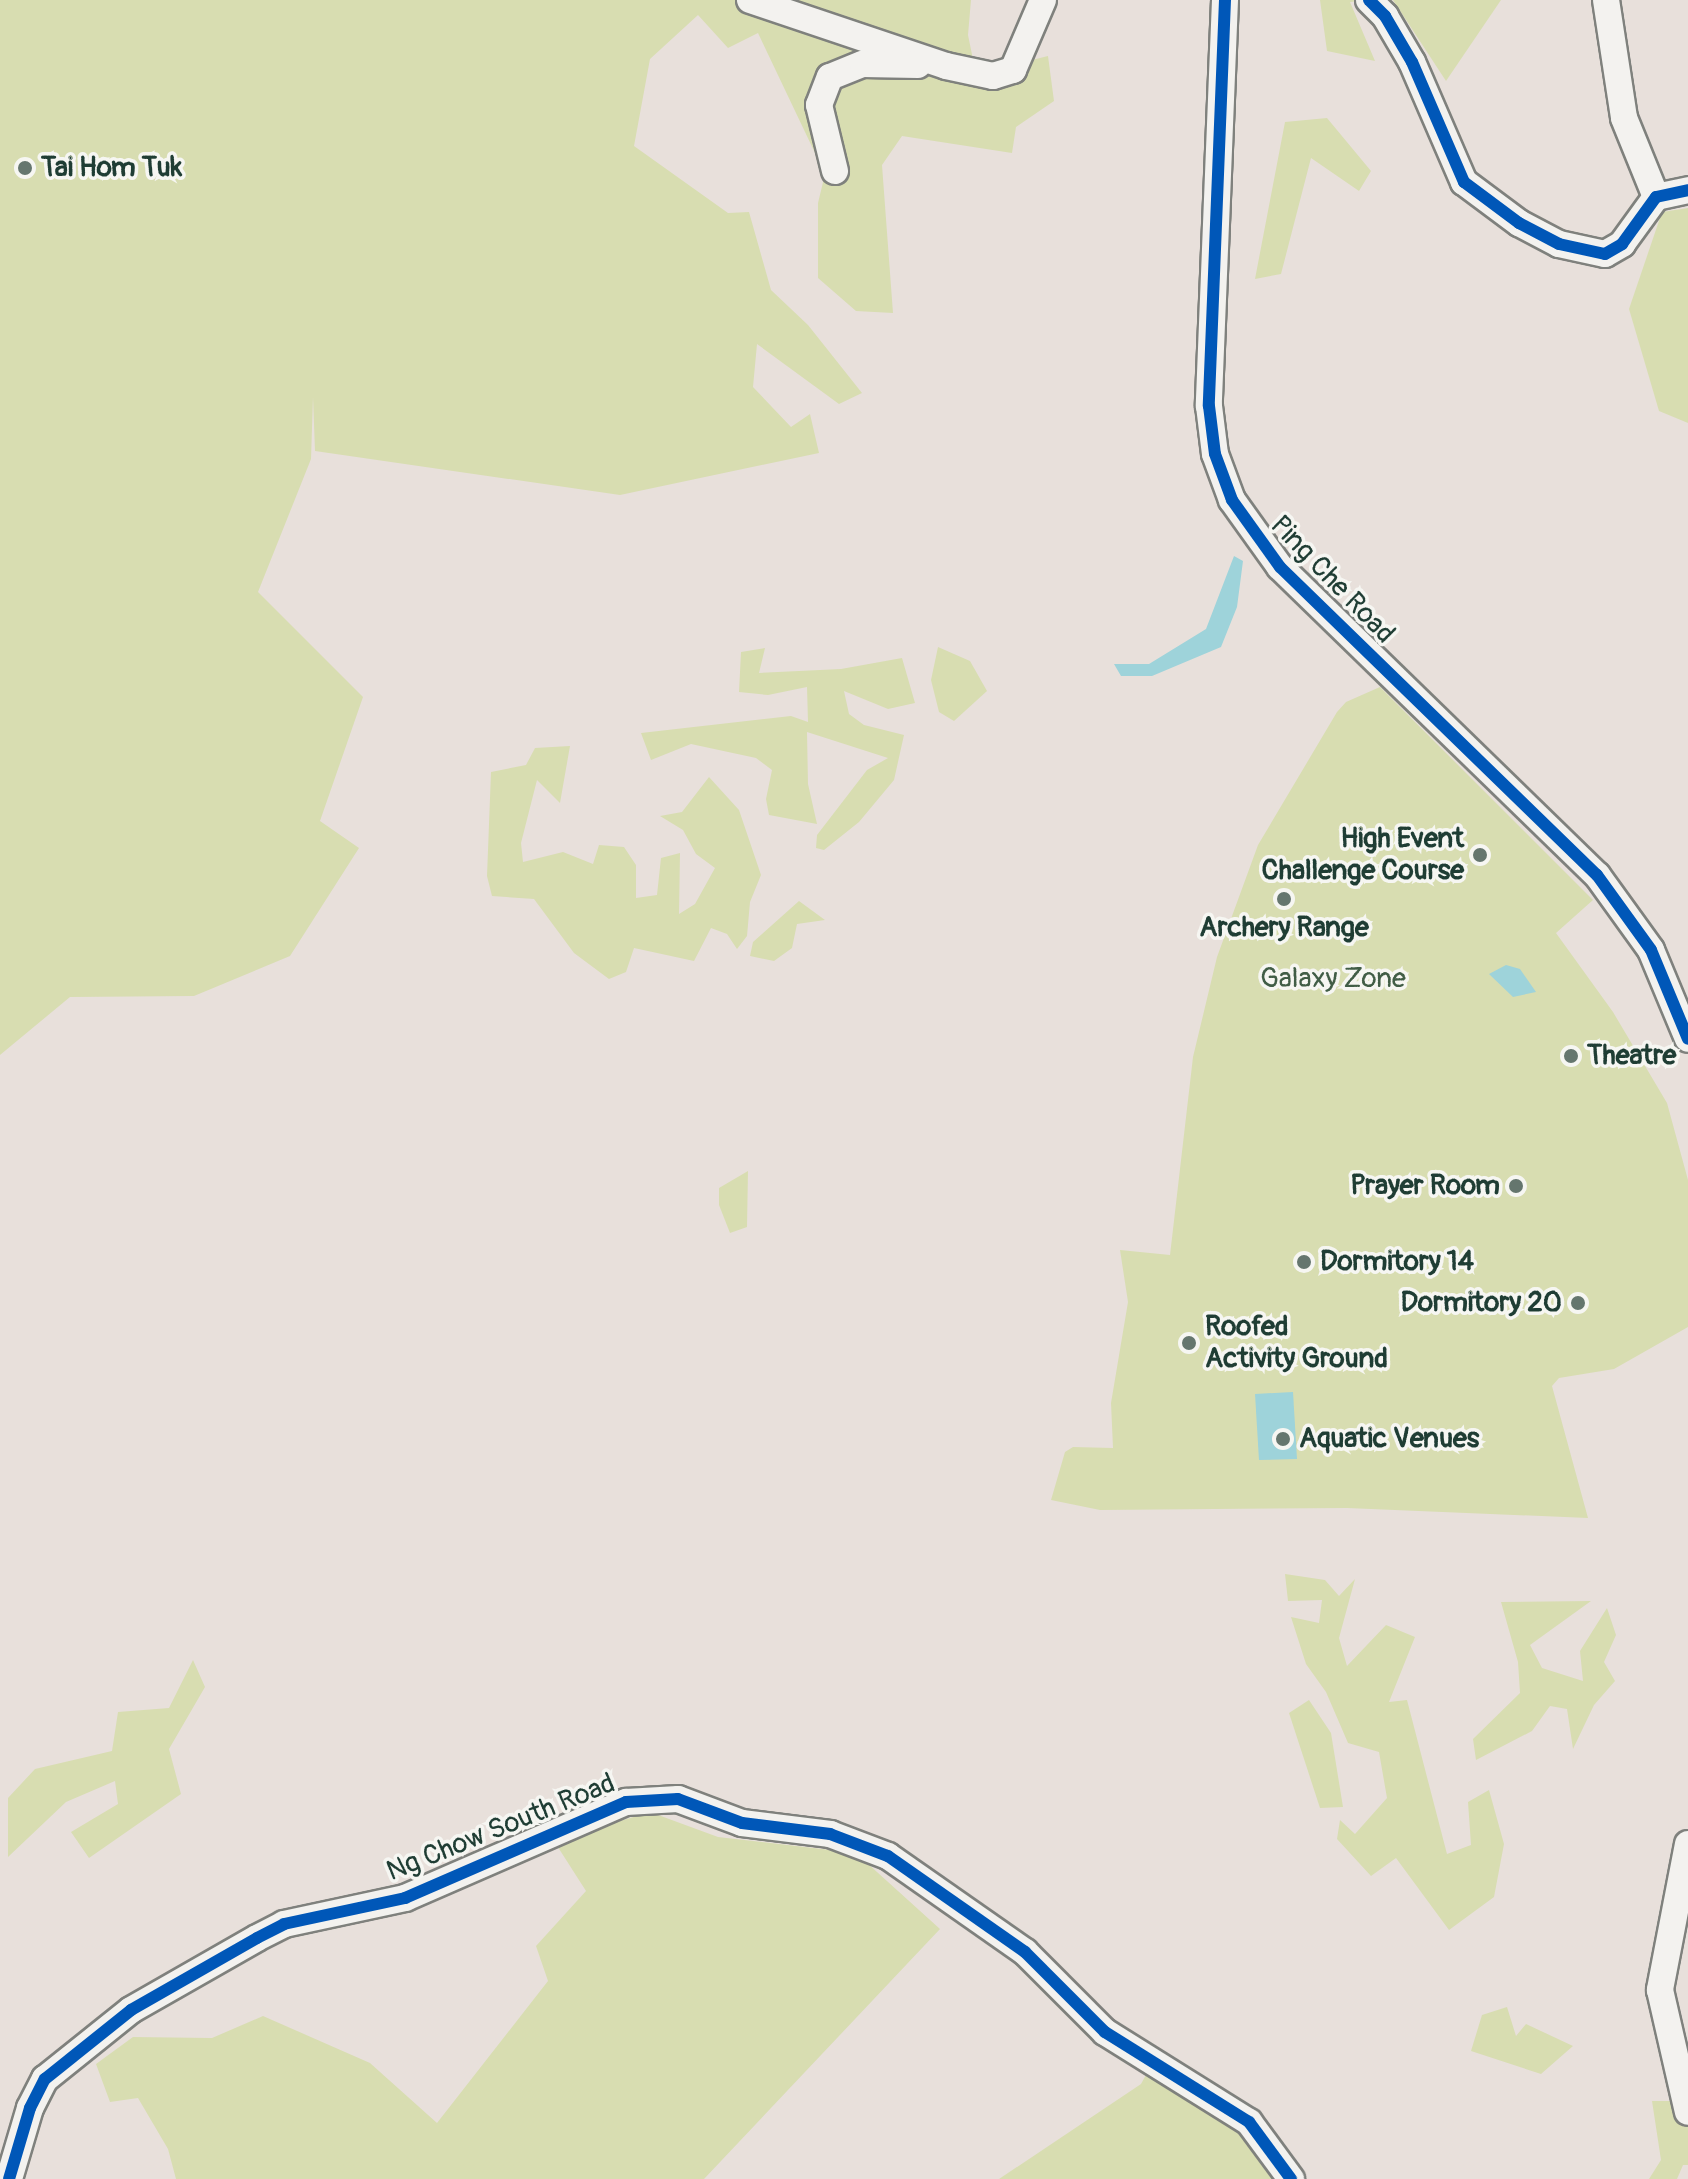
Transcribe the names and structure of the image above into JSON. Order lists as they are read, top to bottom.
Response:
{
  "streets": {
    "street": ["Ping Che Road", "Ng Chow South Road"]
  },
  "parks": ["Galaxy Zone"],
  "places": [
    "Tai Hom Tuk",
    "High Event Challenge Course",
    "Archery Range",
    "Theatre",
    "Prayer Room",
    "Dormitory 14",
    "Dormitory 20",
    "Roofed Activity Ground",
    "Aquatic Venues"
  ]
}
